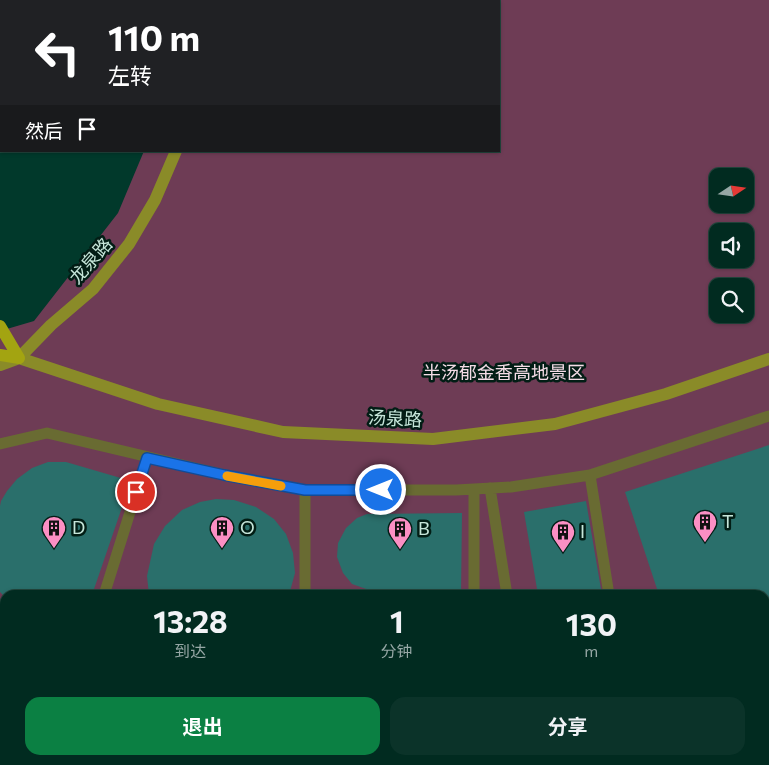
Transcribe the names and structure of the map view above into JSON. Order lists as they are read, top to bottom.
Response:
{
  "streets": {
    "main road": ["龙泉路", "汤泉路"]
  },
  "crossings": [
    ["龙泉路", "汤泉路"]
  ],
  "parks": ["半汤郁金香高地景区"],
  "places": {
    "building": [
      "T",
      "D",
      "O",
      "B",
      "I"
    ]
  },
  "north": "right",
  "page": {
    "turn": ["110 m", "左转"],
    "then": "然后",
    "eta": [
      "13:28",
      "到达",
      "1",
      "分钟",
      "130",
      "m"
    ],
    "buttons": ["退出", "分享"]
  }
}
